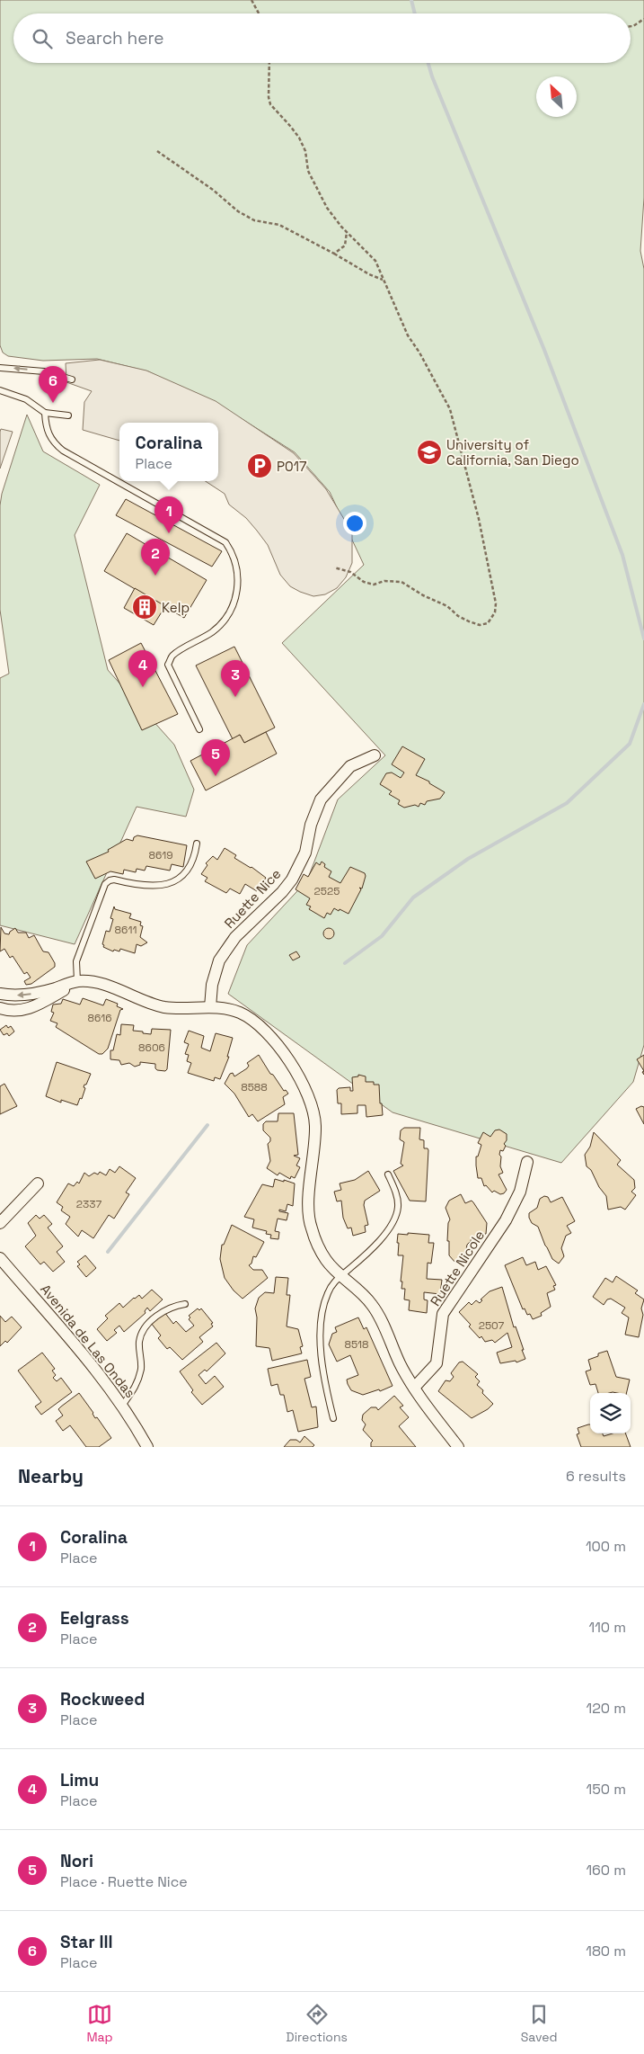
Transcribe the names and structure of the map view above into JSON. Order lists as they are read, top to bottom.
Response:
{
  "streets": {
    "street": ["Ruette Nice", "Ruette Nicole", "Avenida de Las Ondas"]
  },
  "places": {
    "school or university": ["University of California, San Diego"],
    "parking": ["P017"],
    "building": ["Kelp"]
  },
  "house_numbers": [
    "8619",
    "2525",
    "8611",
    "8616",
    "8606",
    "8588",
    "2337",
    "2507",
    "8518"
  ],
  "north": "top left",
  "page": {
    "search": "Search here",
    "pins": [
      "6",
      "1",
      "2",
      "4",
      "3",
      "5"
    ],
    "popup": ["Coralina", "Place"],
    "heading": ["Nearby", "6 results"],
    "list": [
      {
        "mark": "1",
        "name": "Coralina",
        "note": "Place",
        "value": "100 m"
      },
      {
        "mark": "2",
        "name": "Eelgrass",
        "note": "Place",
        "value": "110 m"
      },
      {
        "mark": "3",
        "name": "Rockweed",
        "note": "Place",
        "value": "120 m"
      },
      {
        "mark": "4",
        "name": "Limu",
        "note": "Place",
        "value": "150 m"
      },
      {
        "mark": "5",
        "name": "Nori",
        "note": "Place · Ruette Nice",
        "value": "160 m"
      },
      {
        "mark": "6",
        "name": "Star III",
        "note": "Place",
        "value": "180 m"
      }
    ],
    "nav": ["Map", "Directions", "Saved"]
  }
}
